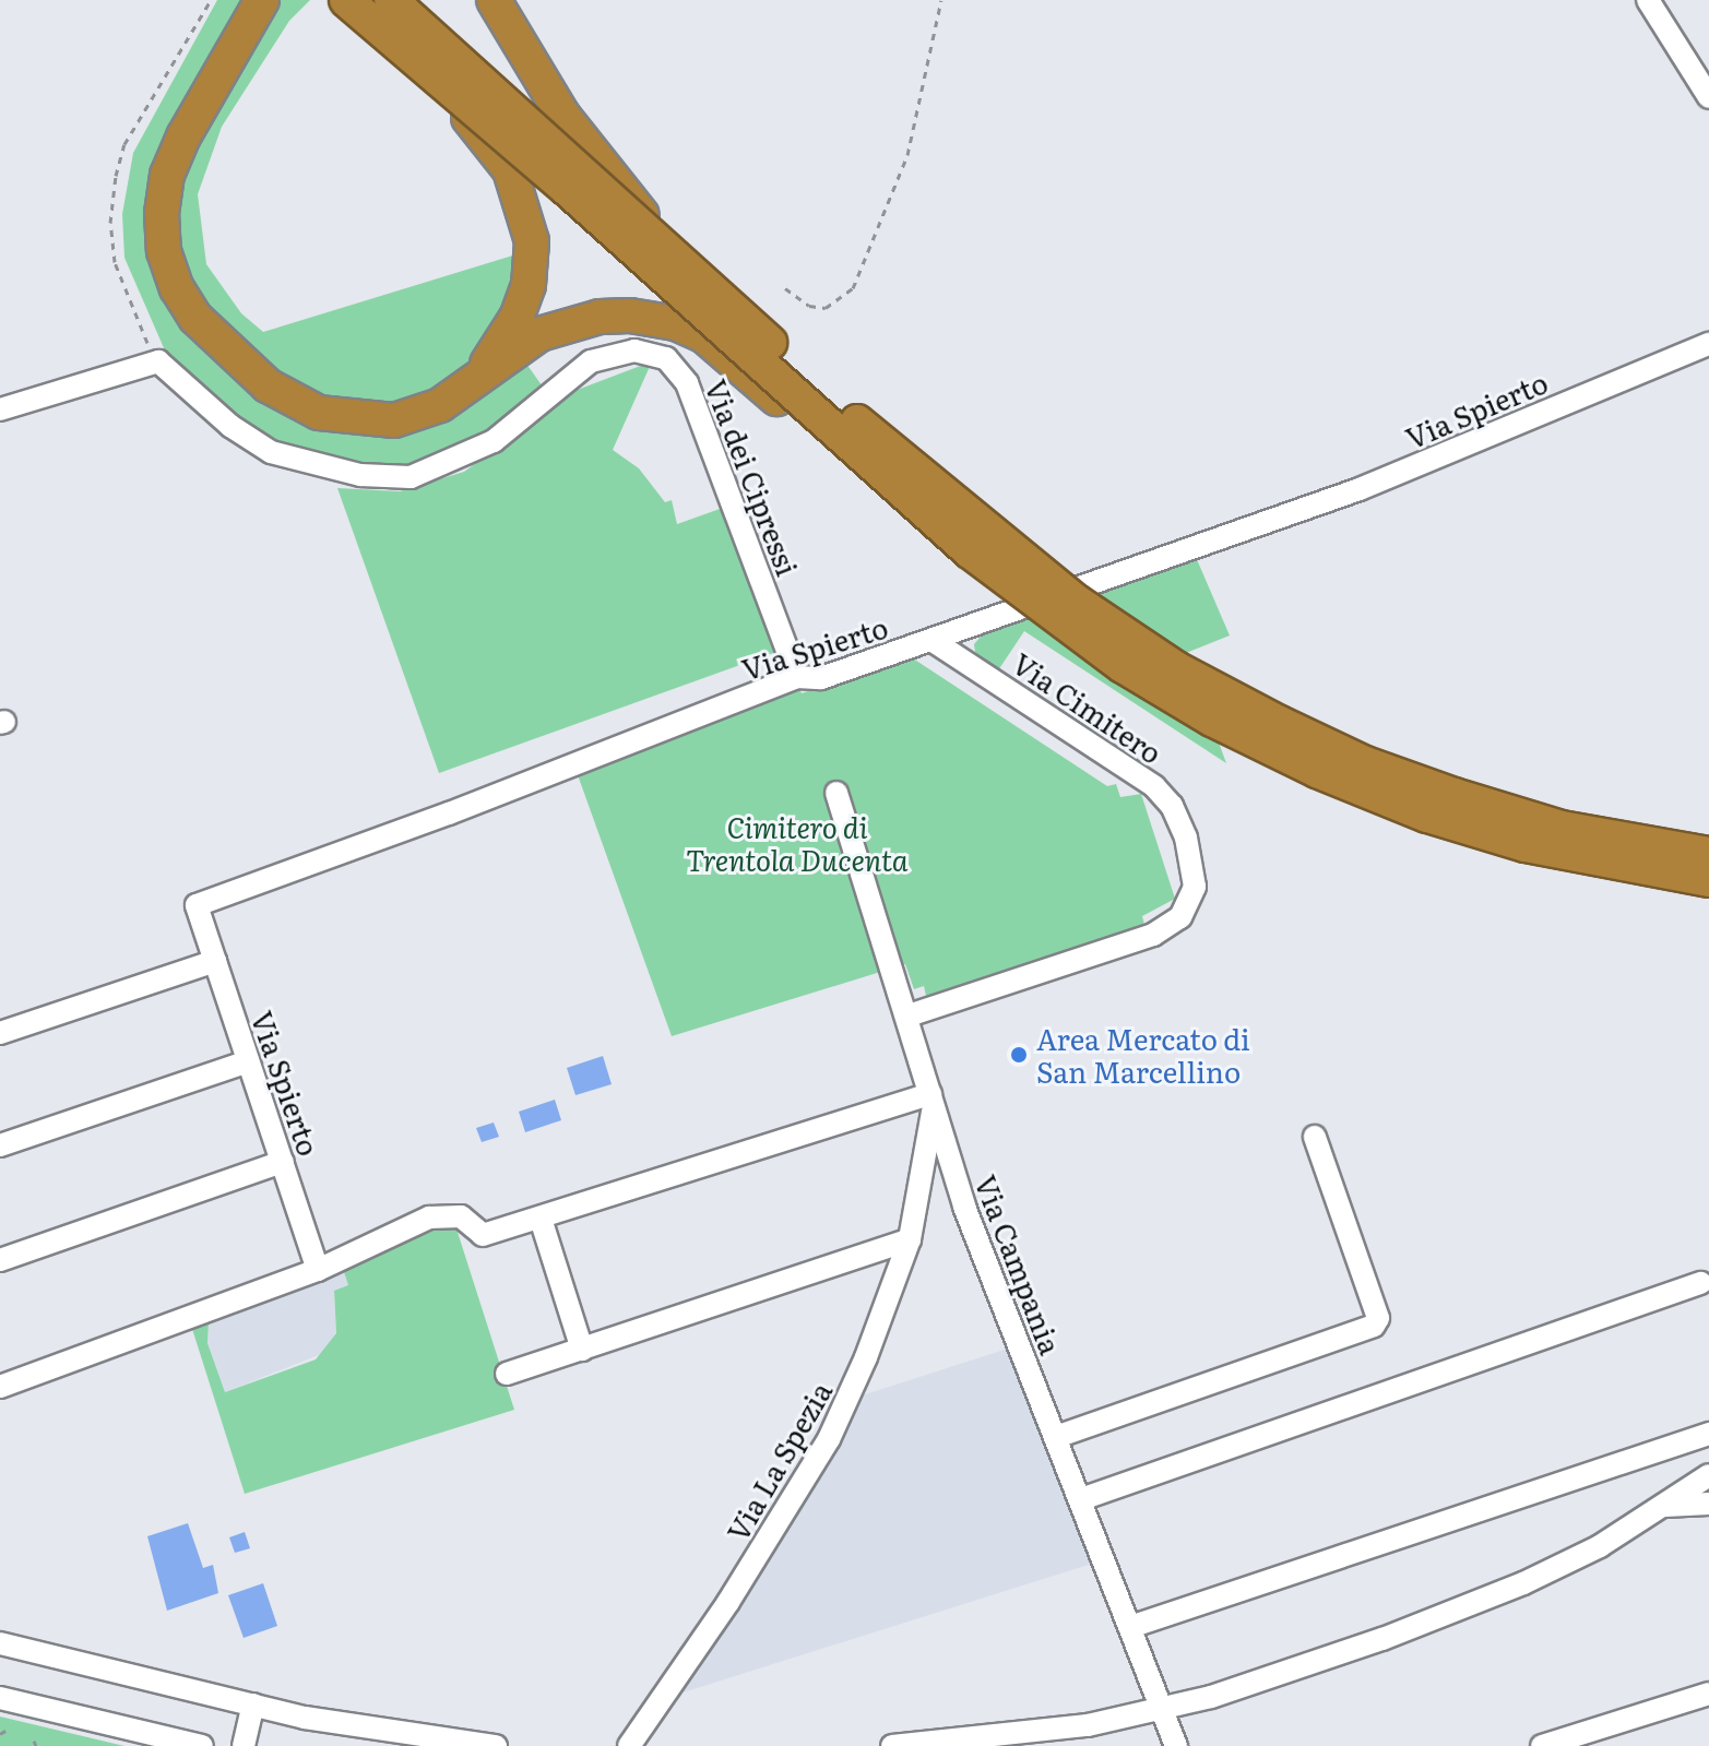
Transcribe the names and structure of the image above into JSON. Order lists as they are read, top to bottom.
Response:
{
  "streets": {
    "street": [
      "Via Spierto",
      "Via dei Cipressi",
      "Via Cimitero",
      "Via Campania",
      "Via La Spezia"
    ]
  },
  "crossings": [
    ["Via Spierto", "Via dei Cipressi"],
    ["Via Spierto", "Via Cimitero"],
    ["Via Cimitero", "Via Campania"],
    ["Via Campania", "Via La Spezia"]
  ],
  "parks": ["Cimitero di Trentola Ducenta"],
  "places": ["Area Mercato di San Marcellino"]
}
